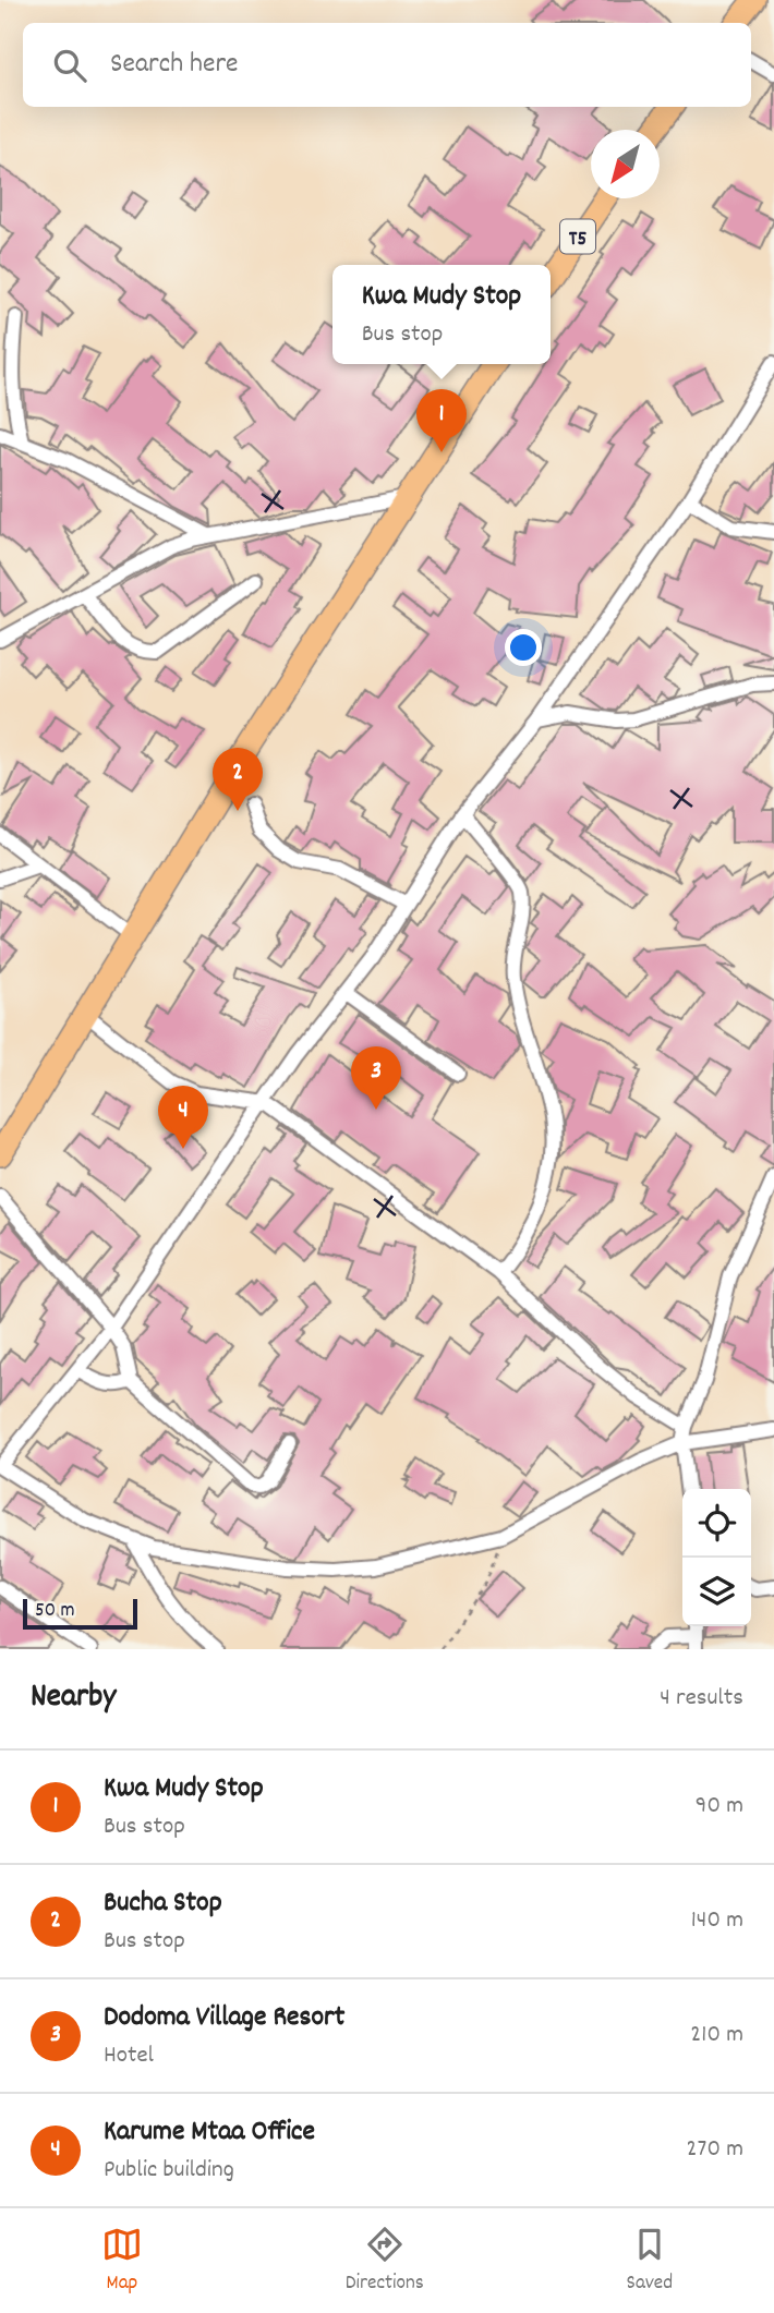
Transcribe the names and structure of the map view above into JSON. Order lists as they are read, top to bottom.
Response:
{
  "streets": {
    "highway": ["T5"]
  },
  "scale_bar": "50 m",
  "north": "bottom left",
  "page": {
    "search": "Search here",
    "popup": ["Kwa Mudy Stop", "Bus stop"],
    "pins": [
      "1",
      "2",
      "3",
      "4"
    ],
    "scale": "50 m",
    "heading": ["Nearby", "4 results"],
    "list": [
      {
        "mark": "1",
        "name": "Kwa Mudy Stop",
        "note": "Bus stop",
        "value": "90 m"
      },
      {
        "mark": "2",
        "name": "Bucha Stop",
        "note": "Bus stop",
        "value": "140 m"
      },
      {
        "mark": "3",
        "name": "Dodoma Village Resort",
        "note": "Hotel",
        "value": "210 m"
      },
      {
        "mark": "4",
        "name": "Karume Mtaa Office",
        "note": "Public building",
        "value": "270 m"
      }
    ],
    "nav": ["Map", "Directions", "Saved"]
  }
}
